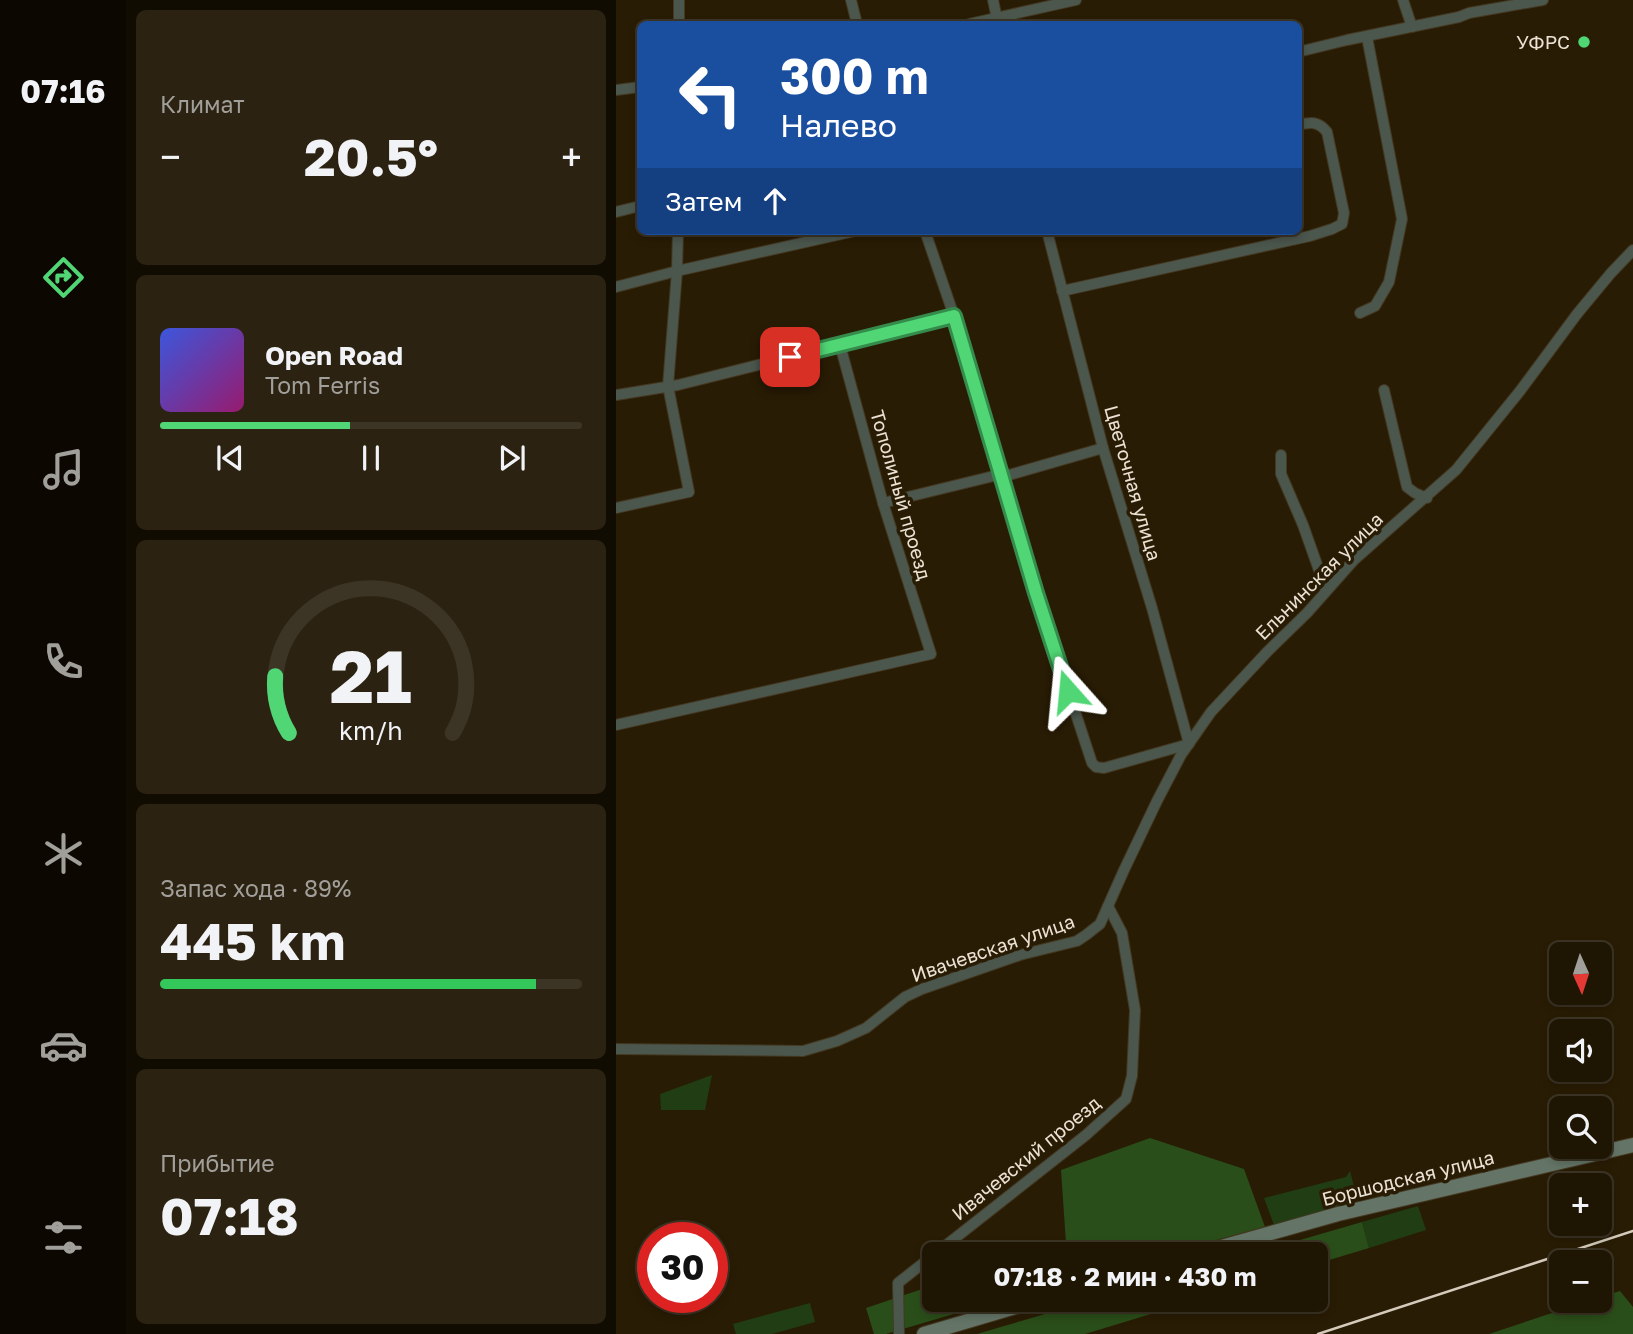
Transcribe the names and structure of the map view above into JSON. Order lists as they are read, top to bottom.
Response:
{
  "streets": {
    "street": [
      "Цветочная улица",
      "Тополиный проезд",
      "Ельнинская улица",
      "Ивачевская улица",
      "Ивачевский проезд",
      "Боршодская улица"
    ]
  },
  "crossings": [
    ["Цветочная улица", "Ельнинская улица"],
    ["Ельнинская улица", "Ивачевская улица"],
    ["Ельнинская улица", "Ивачевский проезд"]
  ],
  "places": ["УФРС"],
  "north": "bottom",
  "page": {
    "tabs": "07:16",
    "tile": [
      "Климат",
      ["Запас хода · 89%", "445 km"],
      ["Прибытие", "07:18"]
    ],
    "turn": ["300 m", "Налево"],
    "heat": ["−", "20.5°", "+"],
    "then": "Затем",
    "song": ["Open Road", "Tom Ferris"],
    "map_buttons": ["+", "−"],
    "limit": "30",
    "trip": "07:18 · 2 мин · 430 m",
    "gauge": ["21", "km/h"]
  }
}
